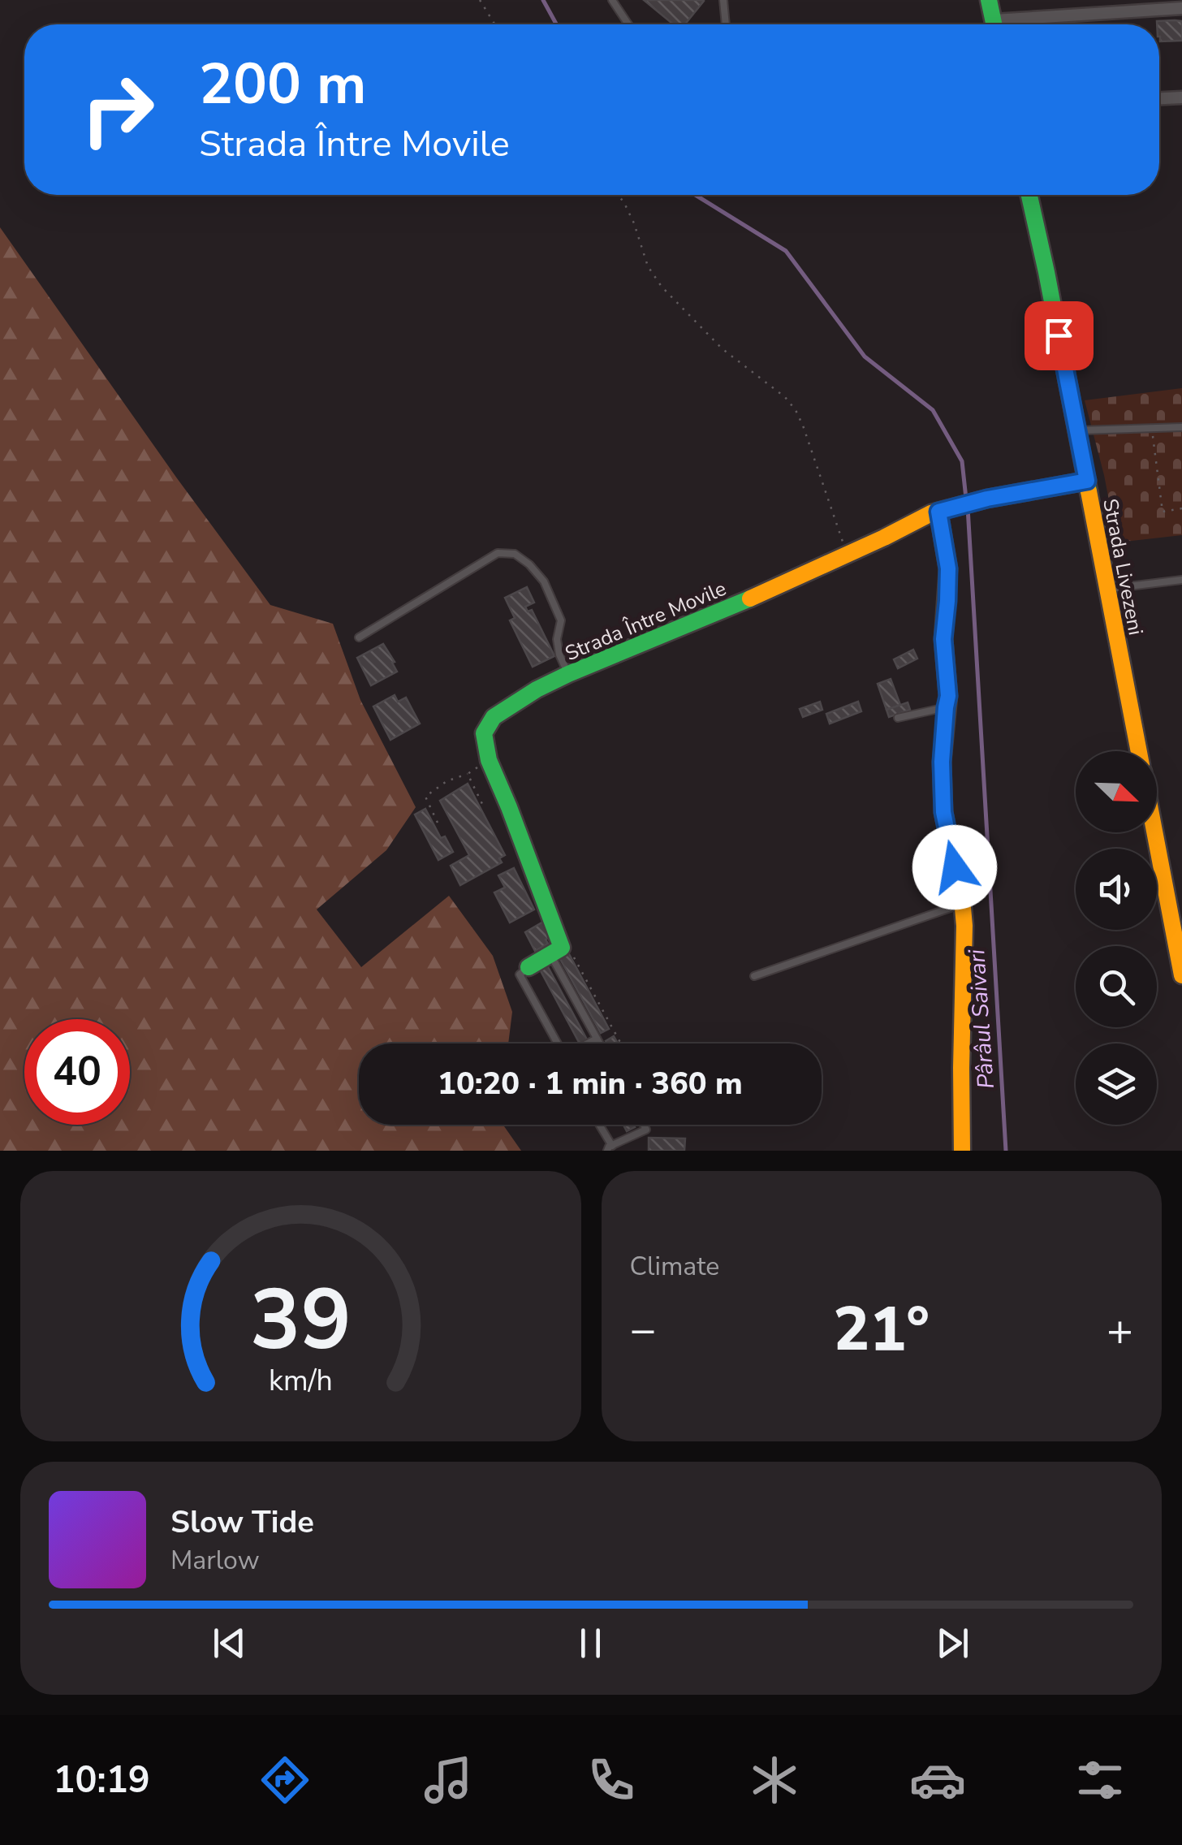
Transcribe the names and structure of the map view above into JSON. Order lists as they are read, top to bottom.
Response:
{
  "streets": {
    "street": ["Strada Livezeni", "Strada Între Movile"]
  },
  "crossings": [
    ["Strada Livezeni", "Strada Între Movile"]
  ],
  "water": ["Pârâul Saivari"],
  "north": "bottom right",
  "page": {
    "turn": ["200 m", "Strada Între Movile"],
    "limit": "40",
    "trip": "10:20 · 1 min · 360 m",
    "tile": "Climate",
    "heat": ["−", "21°", "+"],
    "song": ["Slow Tide", "Marlow"],
    "tabs": "10:19",
    "gauge": ["39", "km/h"]
  }
}
